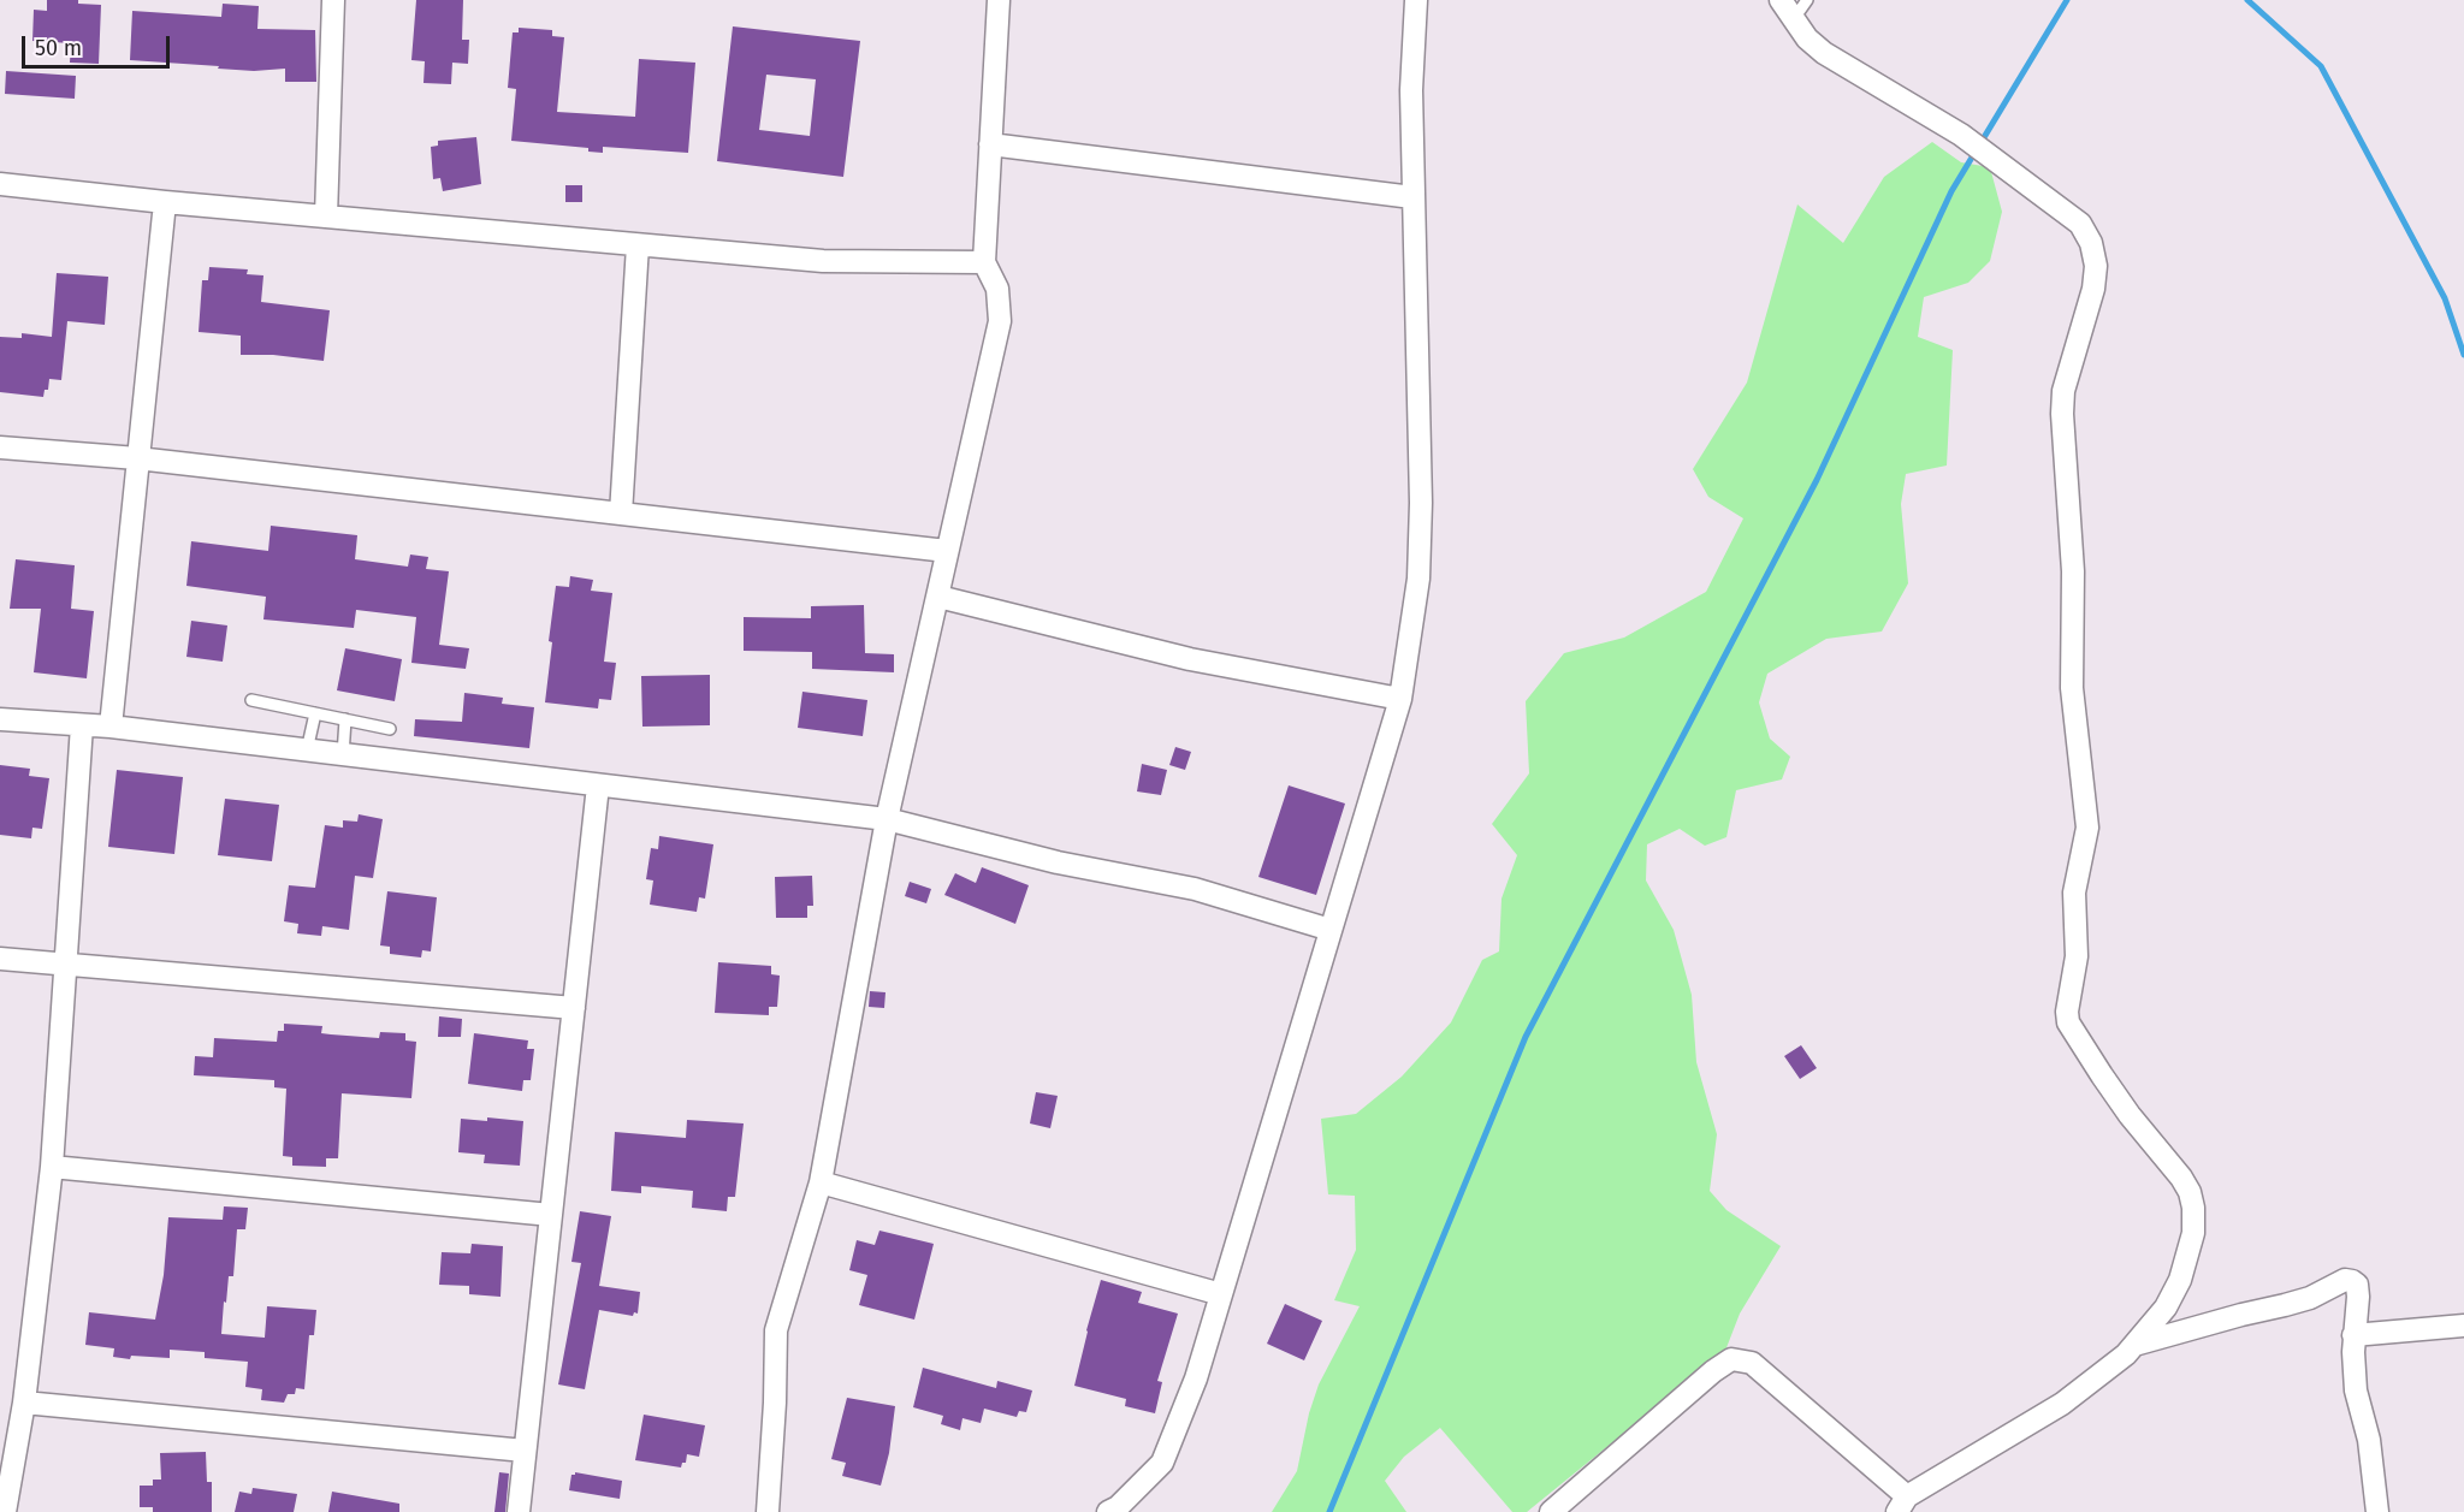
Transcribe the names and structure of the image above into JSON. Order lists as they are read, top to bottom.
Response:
{
  "scale_bar": "50 m"
}
